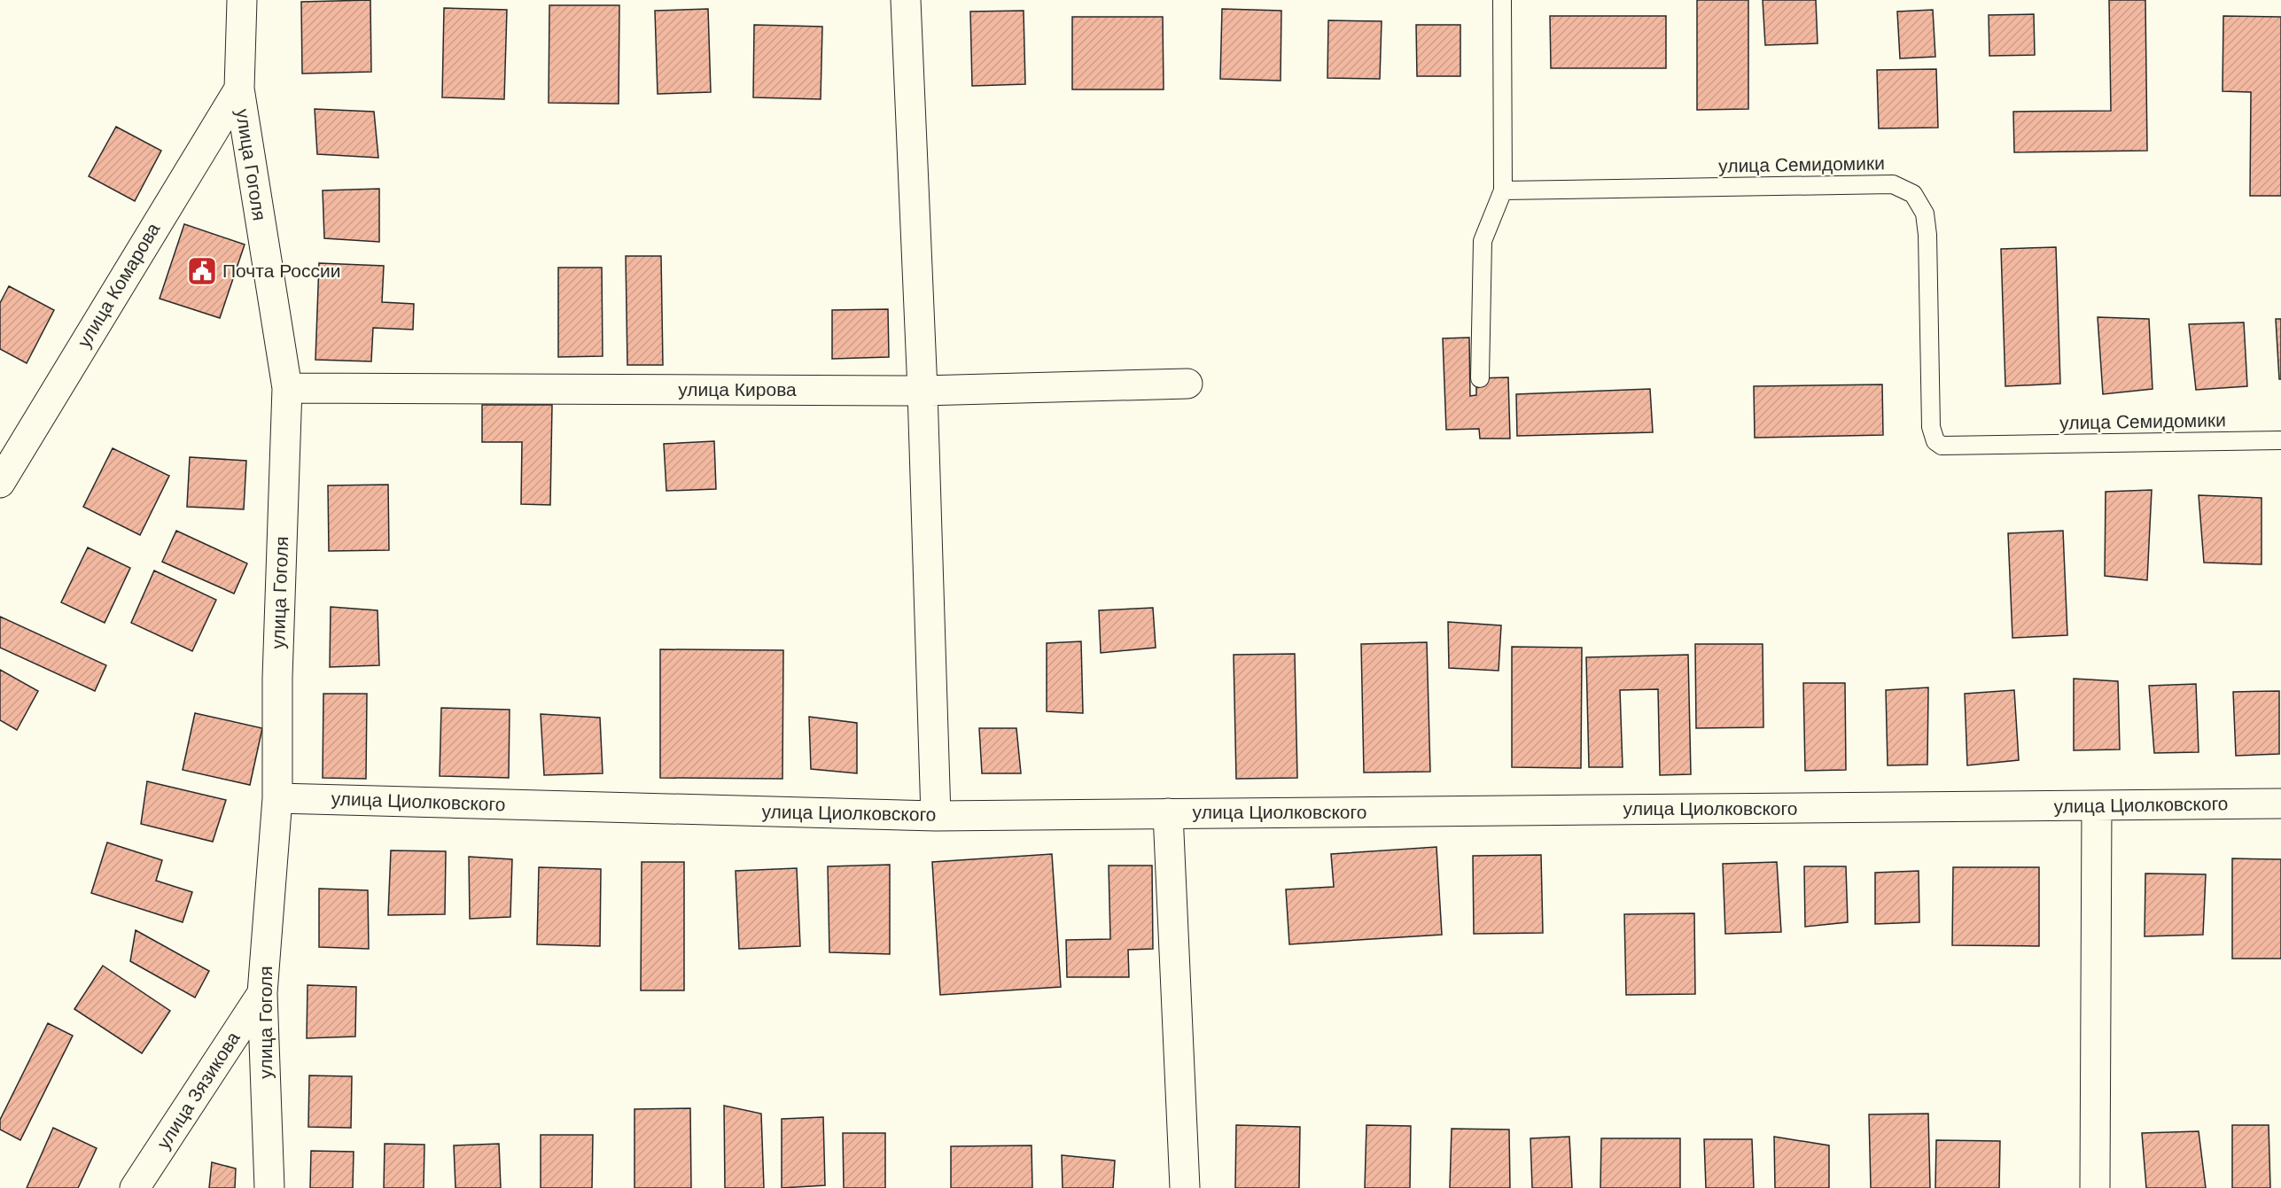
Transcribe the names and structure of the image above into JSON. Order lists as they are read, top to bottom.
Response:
{
  "streets": {
    "street": [
      "улица Гоголя",
      "улица Комарова",
      "улица Кирова",
      "улица Циолковского",
      "улица Зязикова"
    ],
    "lane": ["улица Семидомики"]
  },
  "crossings": [
    ["улица Гоголя", "улица Комарова"],
    ["улица Гоголя", "улица Кирова"],
    ["улица Гоголя", "улица Циолковского"],
    ["улица Гоголя", "улица Зязикова"]
  ],
  "places": {
    "public building": ["Почта России"]
  }
}
